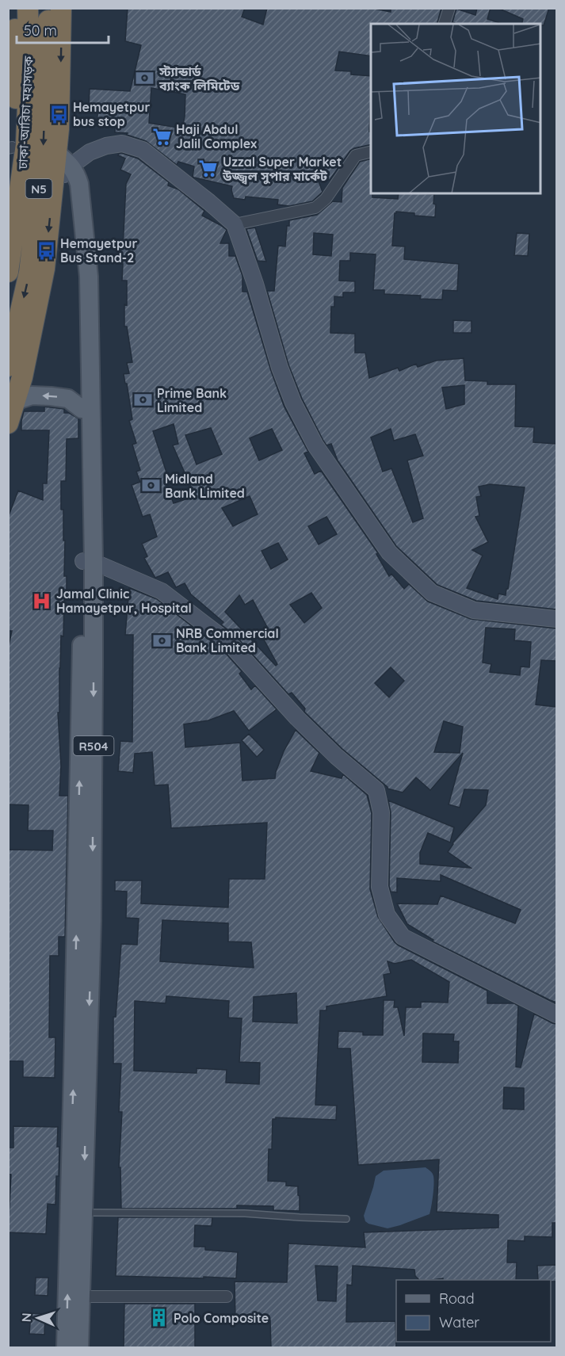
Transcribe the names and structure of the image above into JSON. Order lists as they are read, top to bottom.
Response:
{
  "streets": {
    "highway": ["ঢাকা-আরিচা মহাসড়ক", "N5"],
    "main road": ["R504"]
  },
  "places": {
    "bank": [
      "স্ট্যান্ডার্ড ব্যাংক লিমিটেড",
      "Prime Bank Limited",
      "Midland Bank Limited",
      "NRB Commercial Bank Limited"
    ],
    "bus stop": ["Hemayetpur bus stop", "Hemayetpur Bus Stand-2"],
    "supermarket": ["Haji Abdul Jalil Complex", "Uzzal Super Market উজ্জ্বল সুপার মার্কেট"],
    "hospital": ["Jamal Clinic Hamayetpur, Hospital"],
    "building": ["Polo Composite"]
  },
  "legend": ["Road", "Water"],
  "scale_bar": "50 m",
  "north": "left"
}
